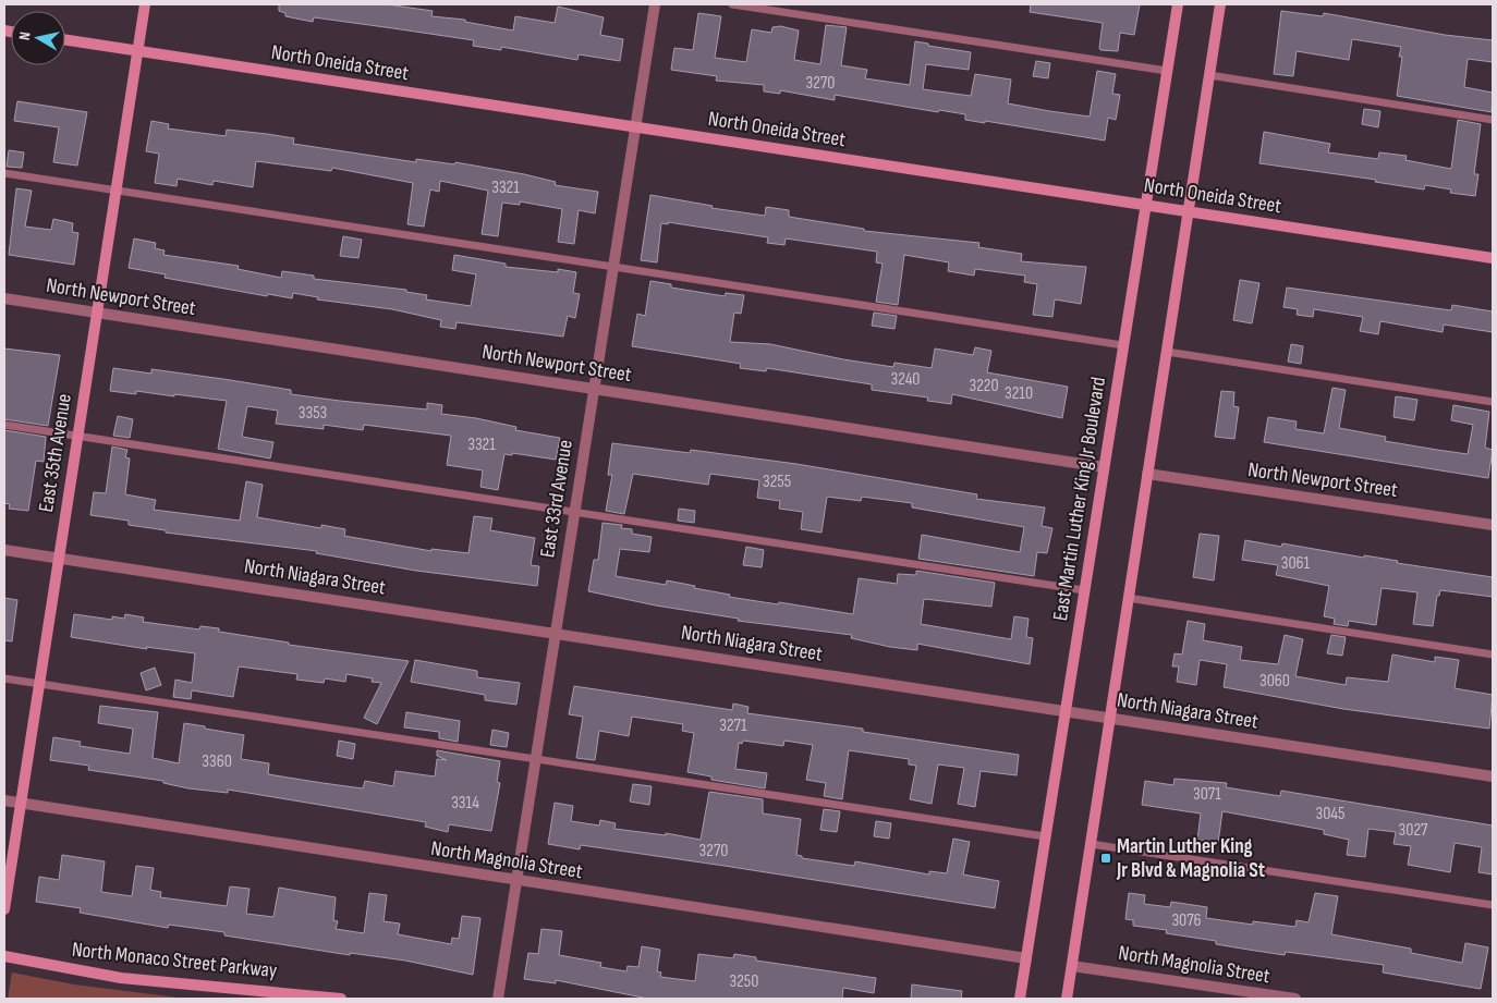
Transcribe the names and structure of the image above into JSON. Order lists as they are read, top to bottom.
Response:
{
  "streets": {
    "street": [
      "North Oneida Street",
      "North Newport Street",
      "East 35th Avenue",
      "East 33rd Avenue",
      "East Martin Luther King Jr Boulevard",
      "North Niagara Street",
      "North Magnolia Street",
      "North Monaco Street Parkway"
    ]
  },
  "crossings": [
    ["North Oneida Street", "East 35th Avenue"],
    ["North Oneida Street", "East 33rd Avenue"],
    ["North Oneida Street", "East Martin Luther King Jr Boulevard"],
    ["North Newport Street", "East 35th Avenue"],
    ["North Newport Street", "East 33rd Avenue"],
    ["North Newport Street", "East Martin Luther King Jr Boulevard"],
    ["East 35th Avenue", "North Niagara Street"],
    ["East 35th Avenue", "North Magnolia Street"],
    ["East 33rd Avenue", "North Niagara Street"],
    ["East 33rd Avenue", "North Magnolia Street"],
    ["East Martin Luther King Jr Boulevard", "North Niagara Street"],
    ["East Martin Luther King Jr Boulevard", "North Magnolia Street"]
  ],
  "places": {
    "transit": ["Martin Luther King Jr Blvd & Magnolia St"]
  },
  "house_numbers": [
    "3270",
    "3321",
    "3240",
    "3220",
    "3210",
    "3353",
    "3321",
    "3255",
    "3061",
    "3060",
    "3271",
    "3360",
    "3071",
    "3314",
    "3045",
    "3027",
    "3270",
    "3076",
    "3250"
  ],
  "north": "left"
}
